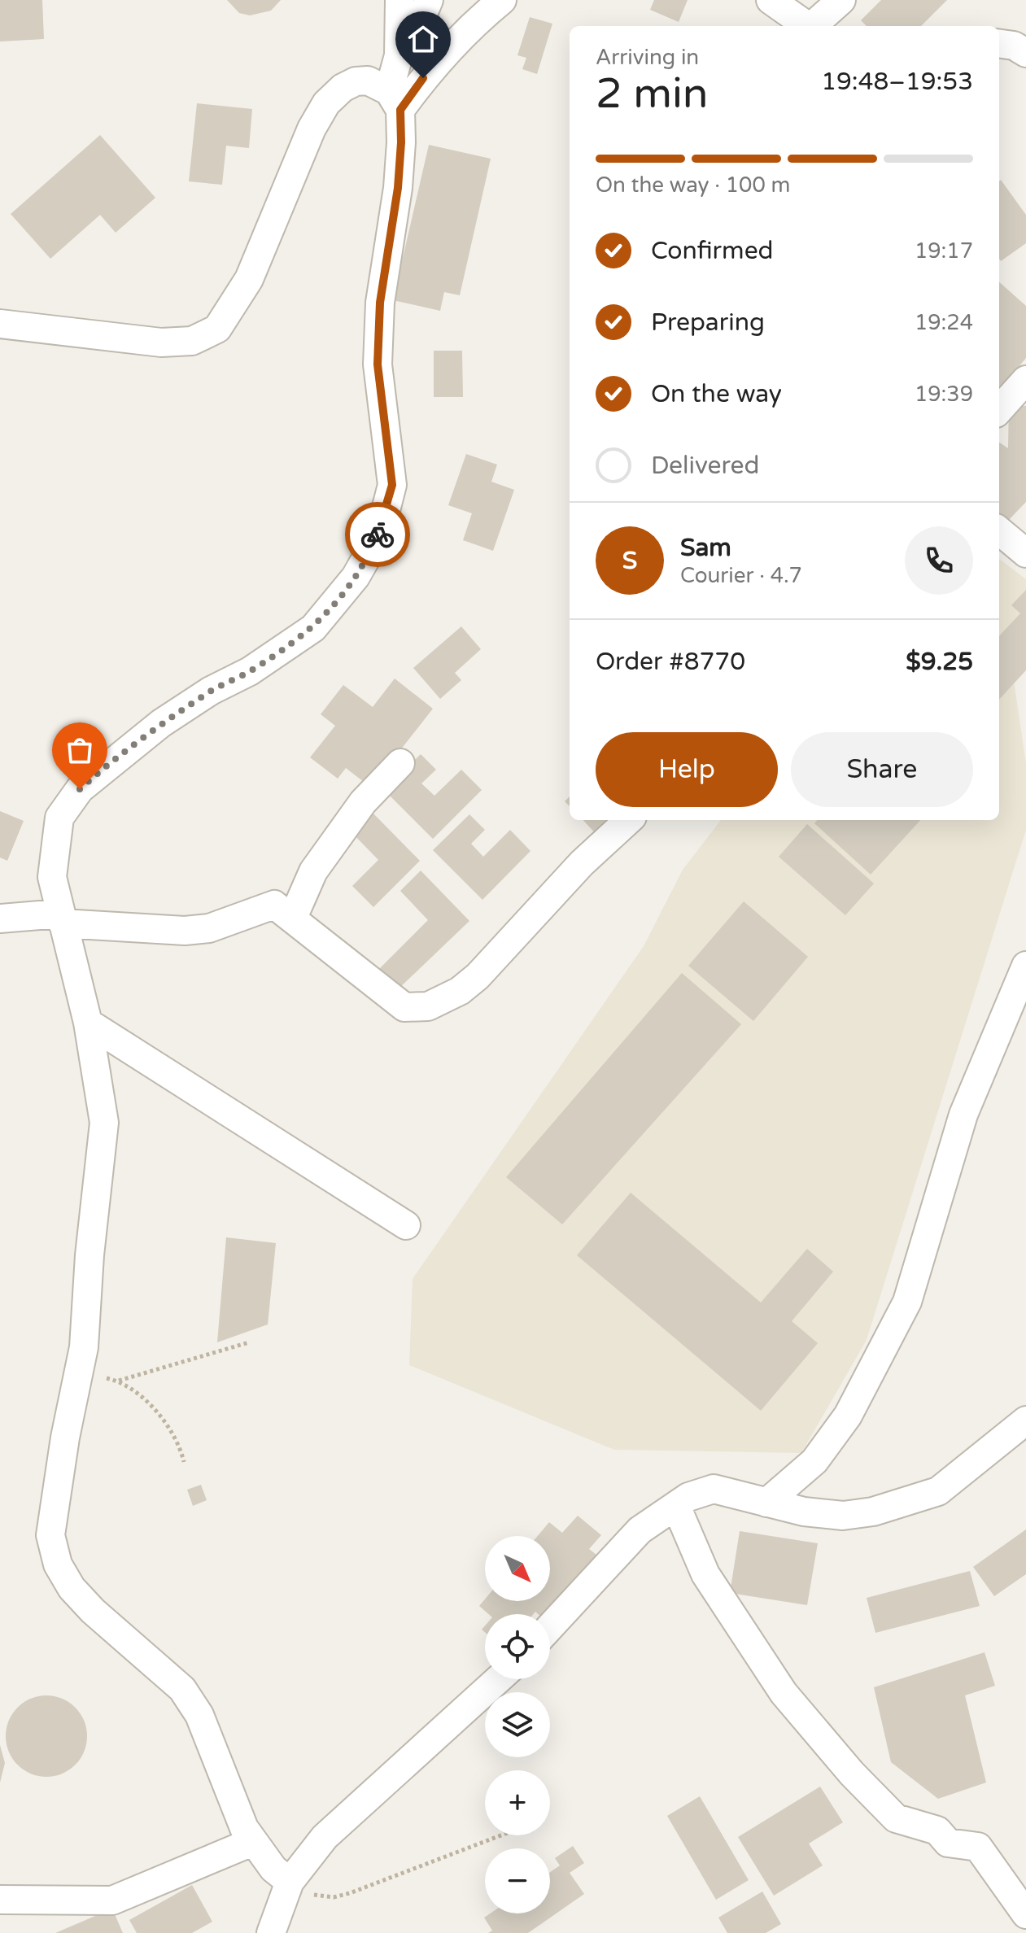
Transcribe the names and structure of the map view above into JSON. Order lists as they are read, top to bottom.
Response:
{
  "north": "bottom right",
  "page": {
    "heading": ["2 min", "Arriving in", "19:48–19:53"],
    "panel": [
      "Sam",
      "Courier · 4.7",
      "Order #8770",
      "$9.25"
    ],
    "bar": "On the way · 100 m",
    "list": [
      ["Confirmed", "19:17"],
      ["Preparing", "19:24"],
      ["On the way", "19:39"],
      "Delivered"
    ],
    "round": "S",
    "buttons": ["Help", "Share"],
    "map_buttons": ["+", "−"]
  }
}
